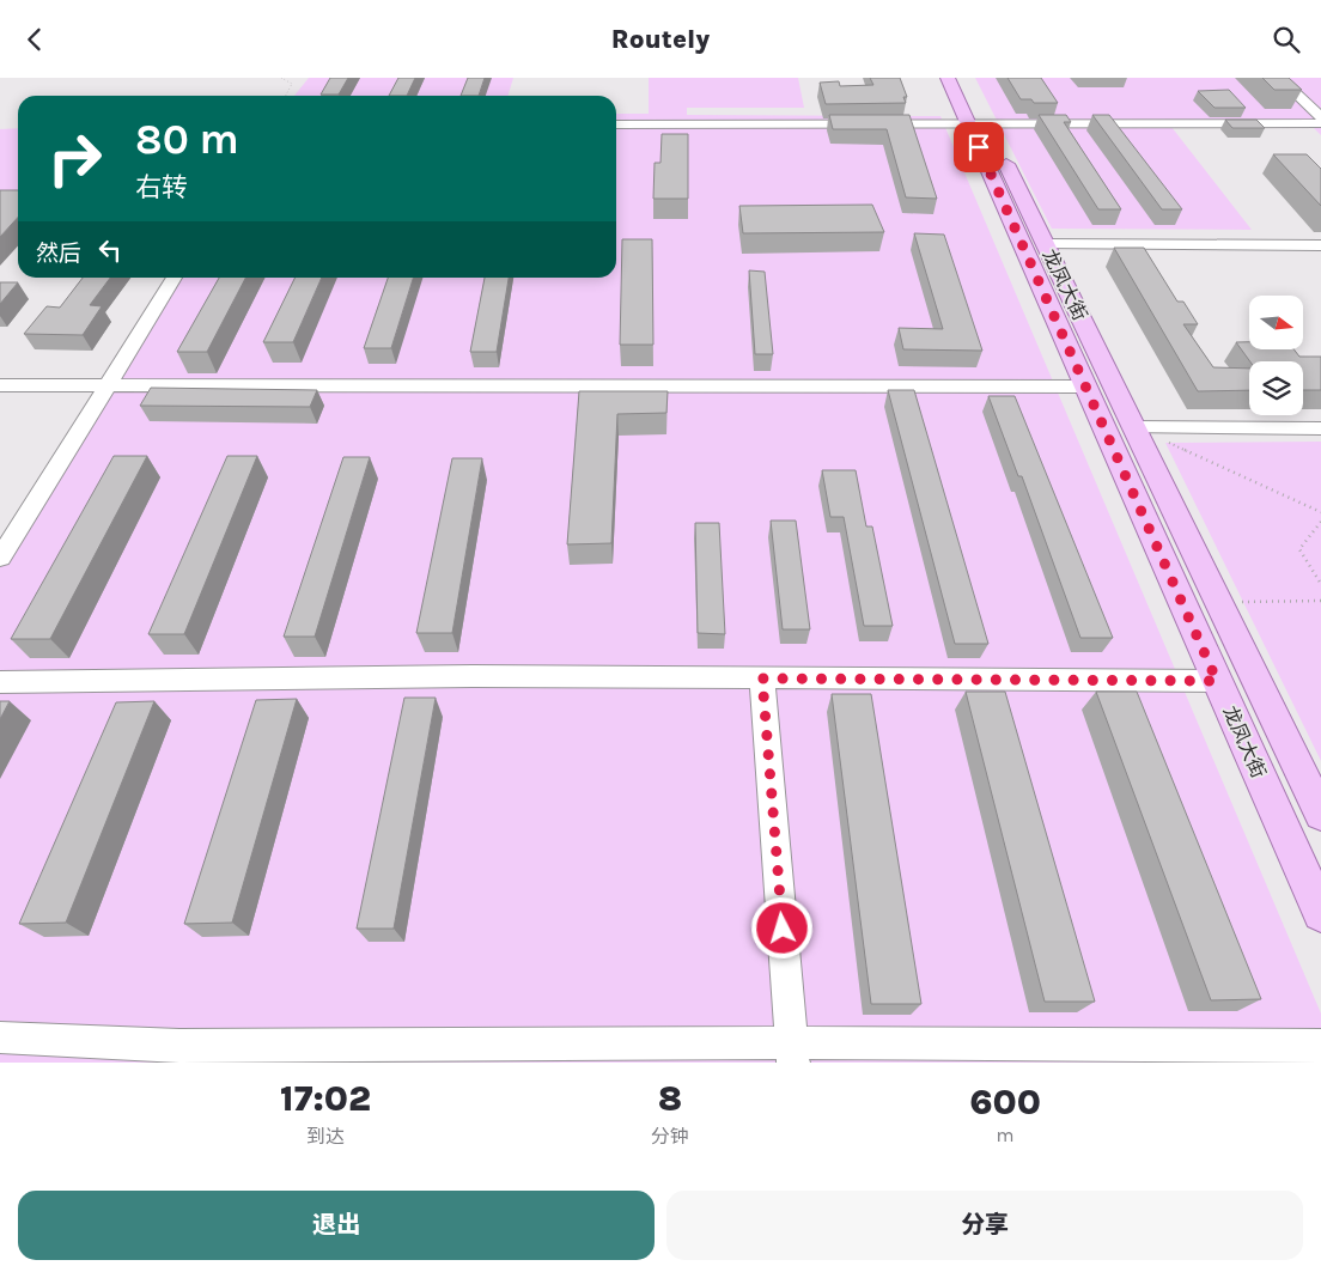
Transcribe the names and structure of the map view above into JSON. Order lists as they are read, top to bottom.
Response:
{
  "streets": {
    "main road": ["龙凤大街"]
  },
  "north": "right",
  "page": {
    "header": "Routely",
    "turn": ["80 m", "右转"],
    "then": "然后",
    "eta": [
      "17:02",
      "到达",
      "8",
      "分钟",
      "600",
      "m"
    ],
    "buttons": ["退出", "分享"]
  }
}
